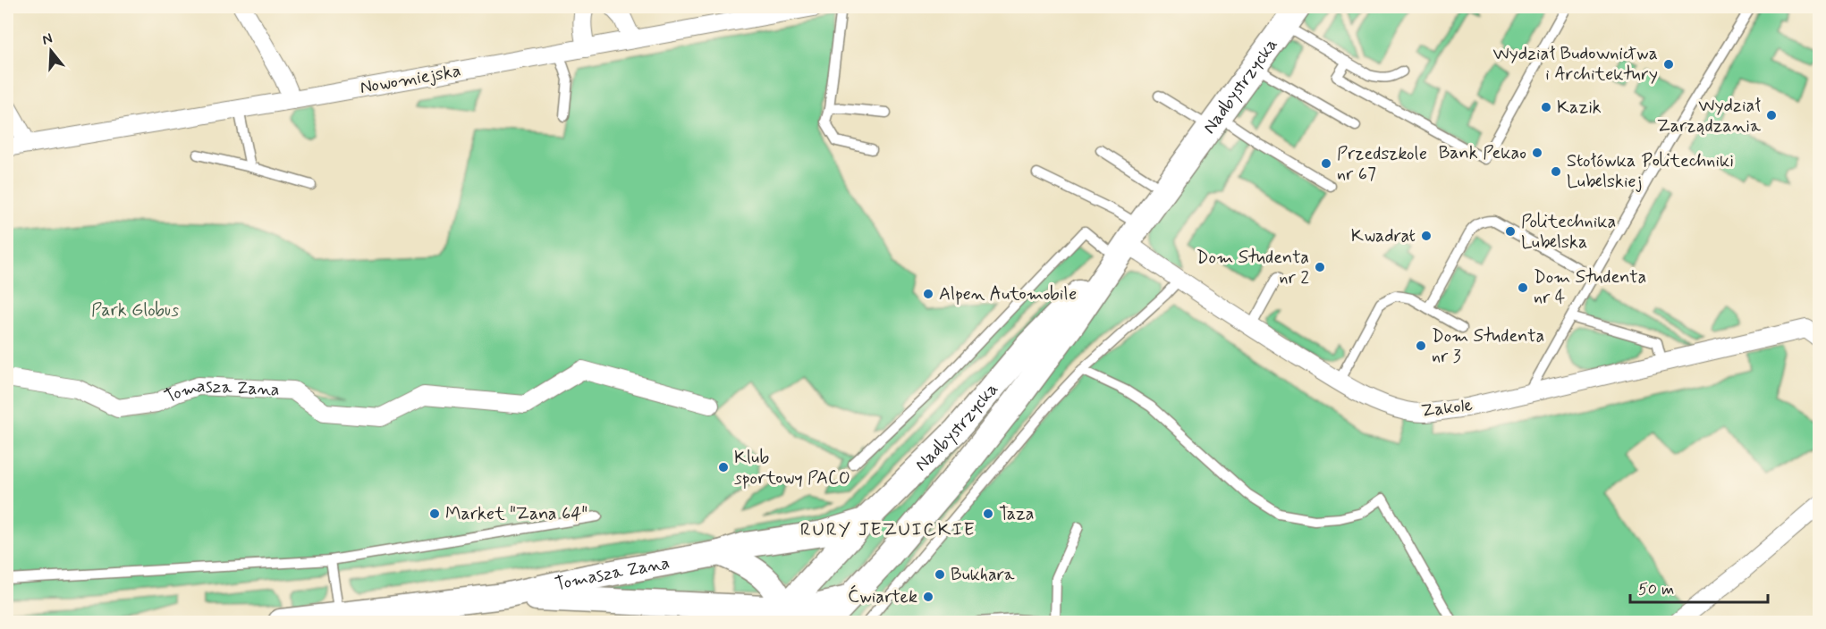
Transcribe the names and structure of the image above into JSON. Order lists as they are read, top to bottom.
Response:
{
  "streets": {
    "street": [
      "Nowomiejska",
      "Nadbystrzycka",
      "Tomasza Zana",
      "Zakole"
    ]
  },
  "crossings": [
    ["Nadbystrzycka", "Tomasza Zana"],
    ["Nadbystrzycka", "Zakole"]
  ],
  "districts": ["RURY JEZUICKIE"],
  "parks": ["Park Globus"],
  "places": [
    "Wydział Budownictwa i Architektury",
    "Kazik",
    "Wydział Zarządzania",
    "Bank Pekao",
    "Przedszkole nr 67",
    "Stołówka Politechniki Lubelskiej",
    "Politechnika Lubelska",
    "Kwadrat",
    "Dom Studenta nr 2",
    "Dom Studenta nr 4",
    "Alpen Automobile",
    "Dom Studenta nr 3",
    "Klub sportowy PACO",
    "Market \"Zana 64\"",
    "Taza",
    "Bukhara",
    "Ćwiartek"
  ],
  "scale_bar": "50 m",
  "north": "top"
}
